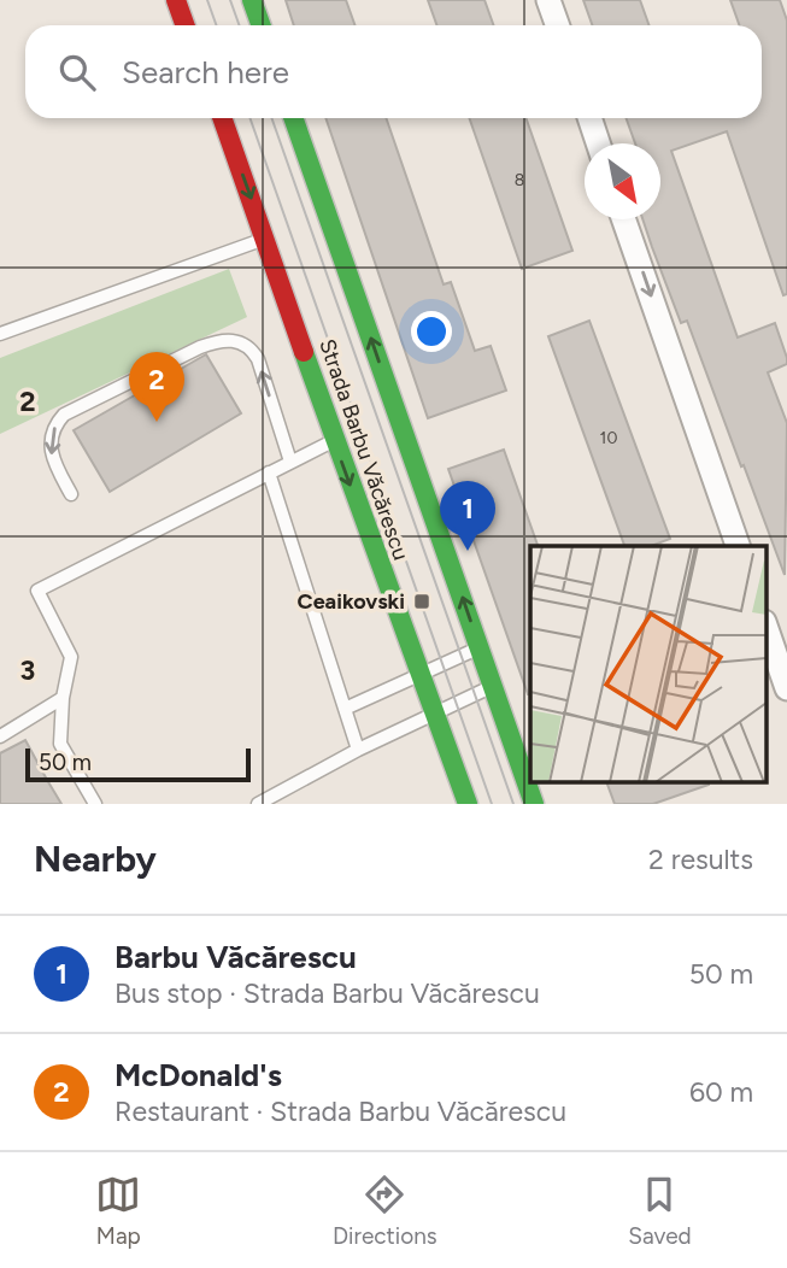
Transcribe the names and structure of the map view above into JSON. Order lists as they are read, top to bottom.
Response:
{
  "streets": {
    "main road": ["Strada Barbu Văcărescu"]
  },
  "places": {
    "transit": ["Ceaikovski"]
  },
  "house_numbers": ["8", "10"],
  "scale_bar": "50 m",
  "north": "bottom right",
  "page": {
    "search": "Search here",
    "pins": ["2", "1"],
    "scale": "50 m",
    "heading": ["Nearby", "2 results"],
    "list": [
      {
        "mark": "1",
        "name": "Barbu Văcărescu",
        "note": "Bus stop · Strada Barbu Văcărescu",
        "value": "50 m"
      },
      {
        "mark": "2",
        "name": "McDonald's",
        "note": "Restaurant · Strada Barbu Văcărescu",
        "value": "60 m"
      }
    ],
    "nav": ["Map", "Directions", "Saved"]
  },
  "grid": {
    "rows": ["2", "3"]
  }
}
